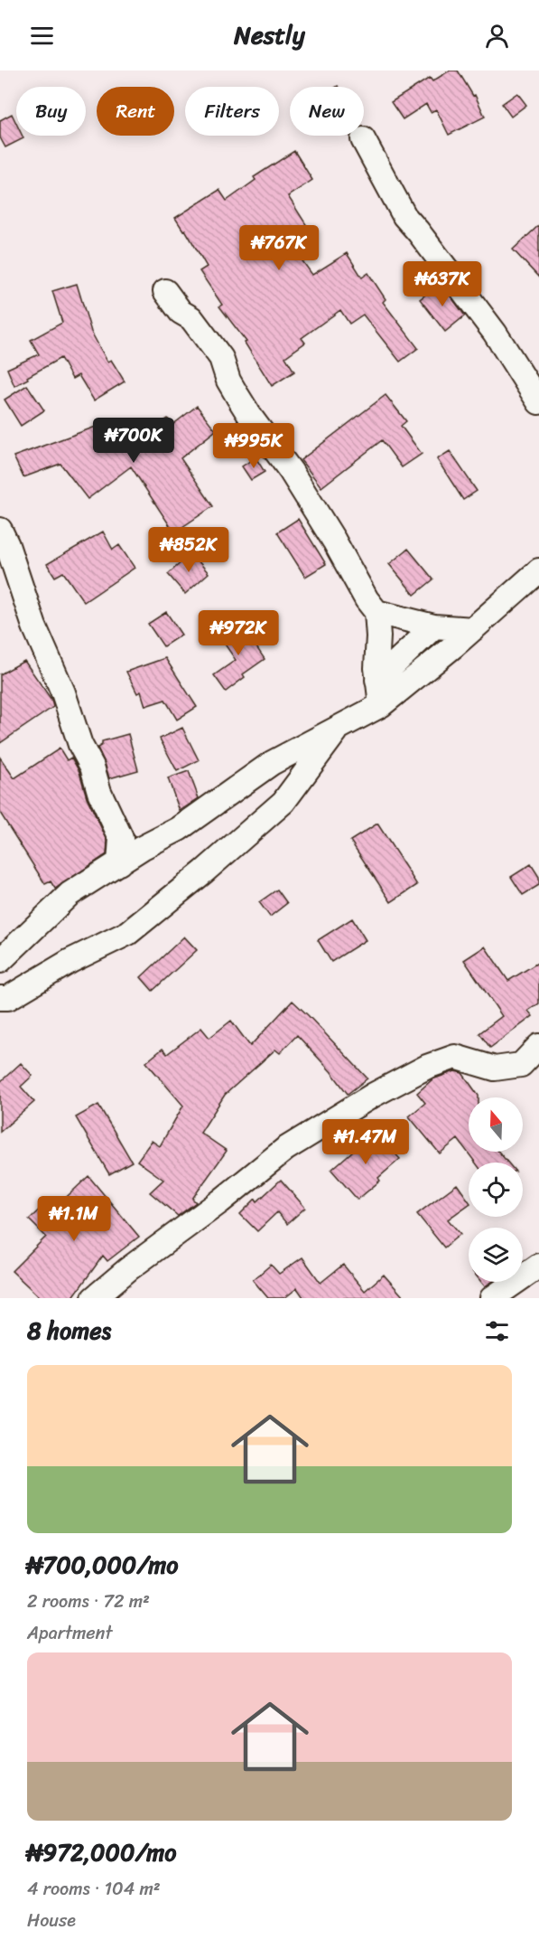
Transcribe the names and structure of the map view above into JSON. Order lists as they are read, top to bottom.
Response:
{
  "north": "top",
  "page": {
    "header": "Nestly",
    "chip": [
      "Buy",
      "Rent",
      "Filters",
      "New"
    ],
    "price": [
      "₦767K",
      "₦637K",
      "₦700K",
      "₦995K",
      "₦852K",
      "₦972K",
      "₦1.47M",
      "₦1.1M"
    ],
    "heading": "8 homes",
    "list": [
      {
        "name": "₦700,000/mo",
        "note": "2 rooms · 72 m² · Apartment"
      },
      {
        "name": "₦972,000/mo",
        "note": "4 rooms · 104 m² · House"
      }
    ]
  }
}
